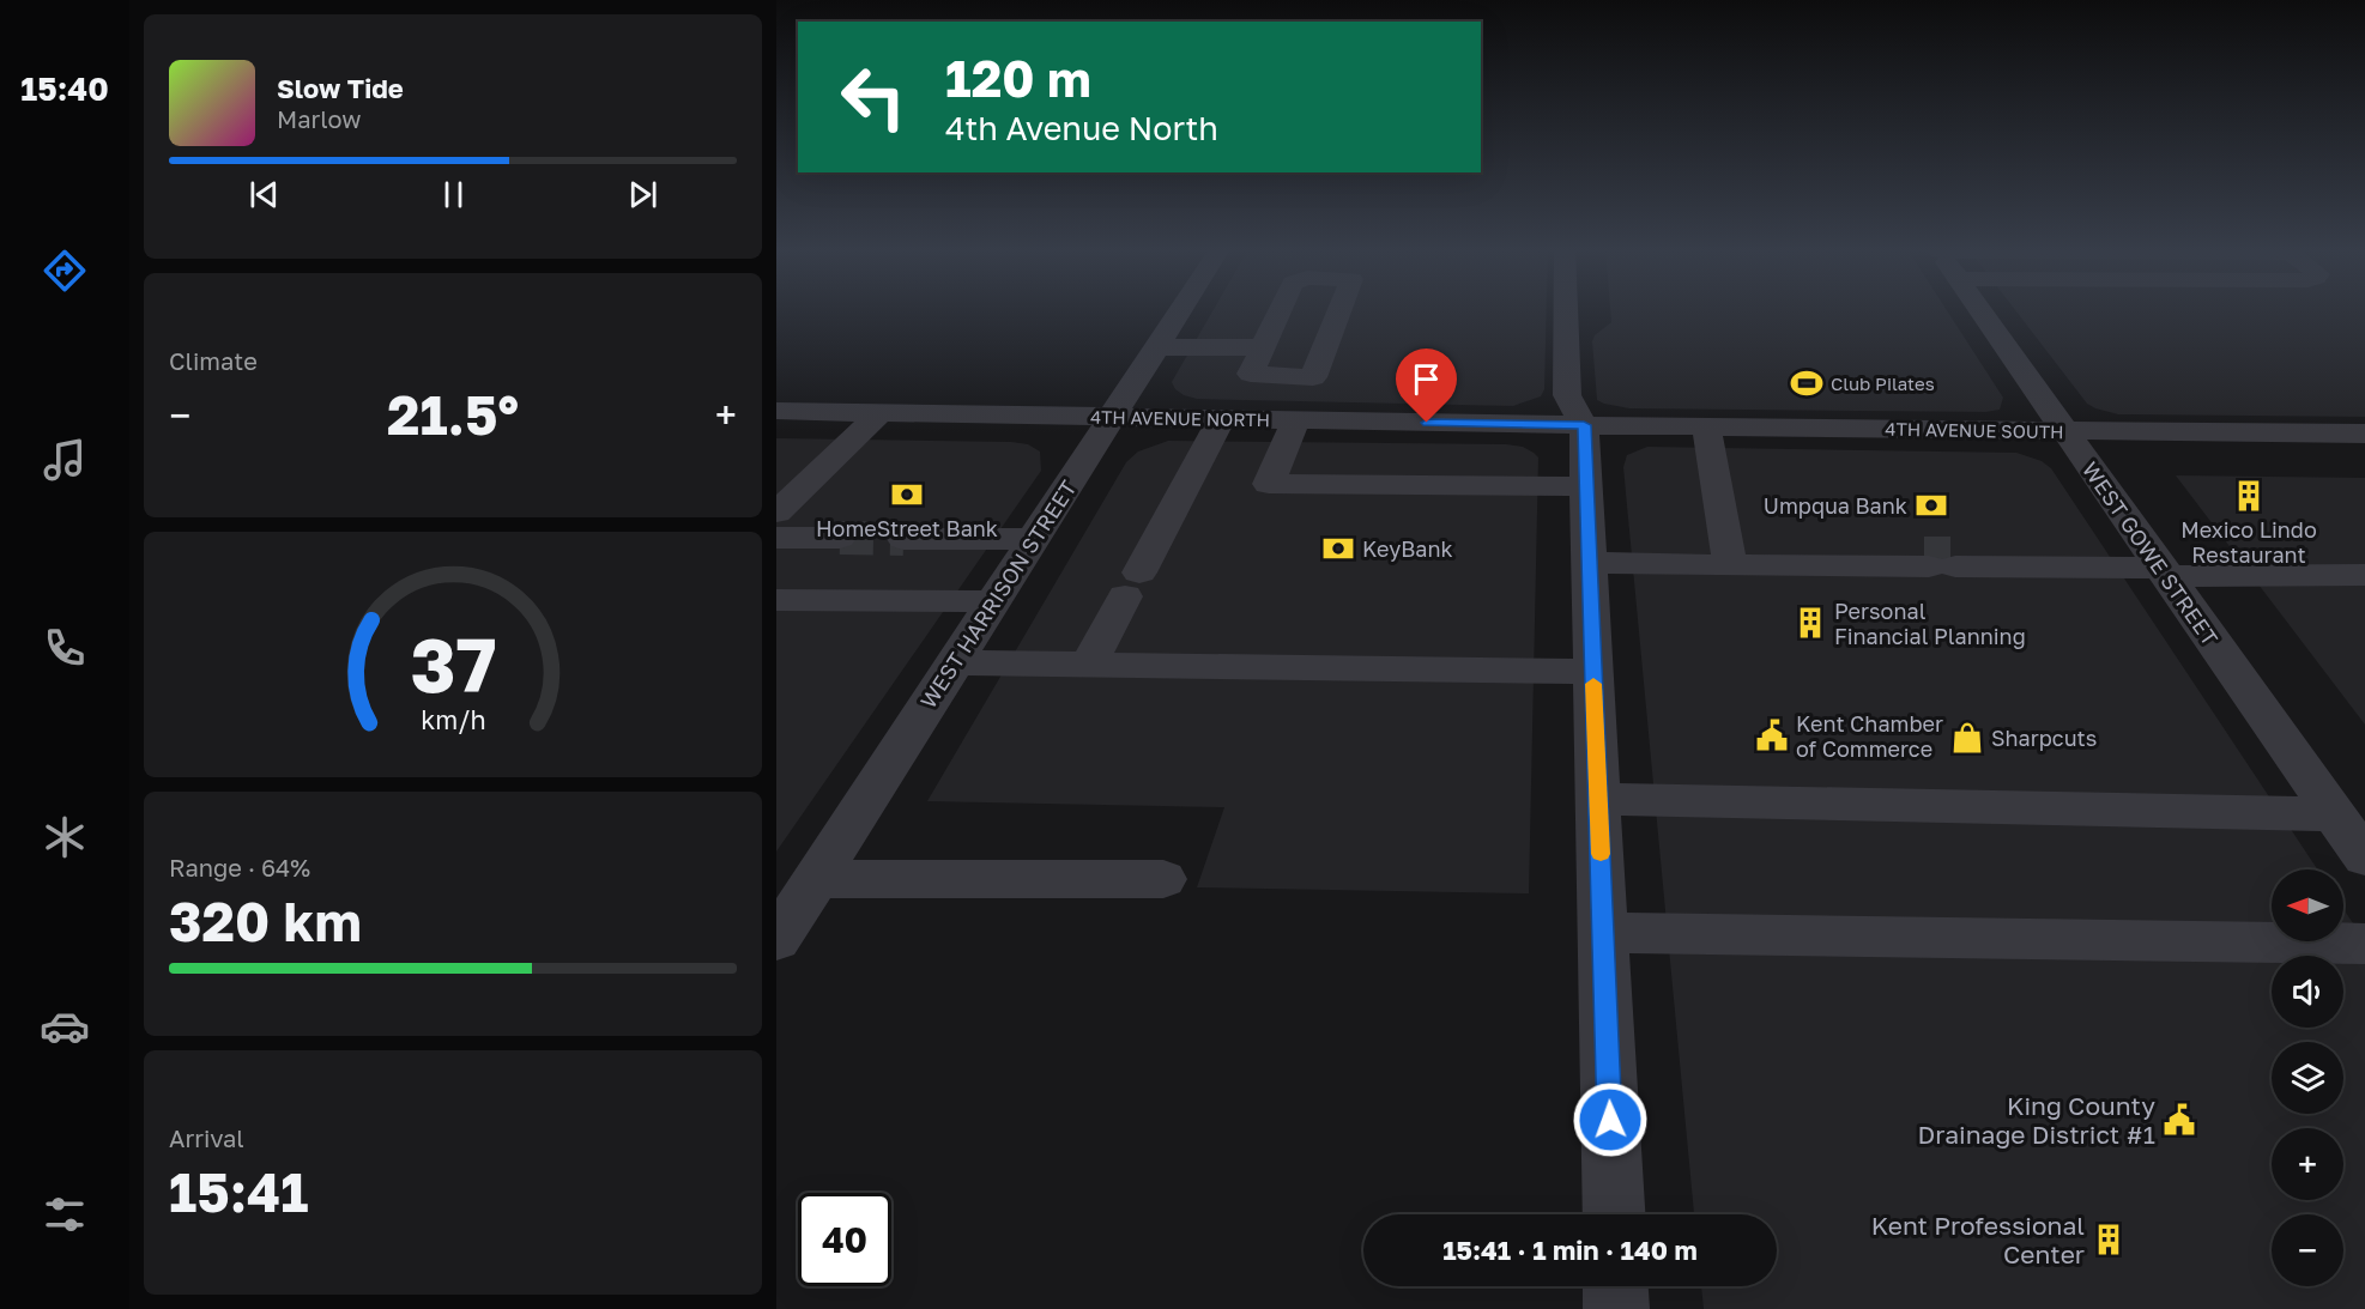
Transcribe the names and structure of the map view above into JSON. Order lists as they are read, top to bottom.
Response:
{
  "streets": {
    "street": [
      "4TH AVENUE NORTH",
      "4TH AVENUE SOUTH",
      "WEST GOWE STREET",
      "WEST HARRISON STREET"
    ]
  },
  "crossings": [
    ["4TH AVENUE NORTH", "4TH AVENUE SOUTH"],
    ["4TH AVENUE NORTH", "WEST HARRISON STREET"],
    ["4TH AVENUE SOUTH", "WEST GOWE STREET"]
  ],
  "places": {
    "sports": ["Club Pilates"],
    "bank": ["HomeStreet Bank", "Umpqua Bank", "KeyBank"],
    "building": ["Mexico Lindo Restaurant", "Personal Financial Planning", "Kent Professional Center"],
    "public building": ["Kent Chamber of Commerce", "King County Drainage District #1"],
    "shop": ["Sharpcuts"]
  },
  "north": "left",
  "page": {
    "tabs": "15:40",
    "turn": ["120 m", "4th Avenue North"],
    "song": ["Slow Tide", "Marlow"],
    "tile": [
      "Climate",
      ["Range · 64%", "320 km"],
      ["Arrival", "15:41"]
    ],
    "heat": ["−", "21.5°", "+"],
    "map_buttons": ["+", "−"],
    "limit": "40",
    "trip": "15:41 · 1 min · 140 m",
    "gauge": ["37", "km/h"]
  }
}
